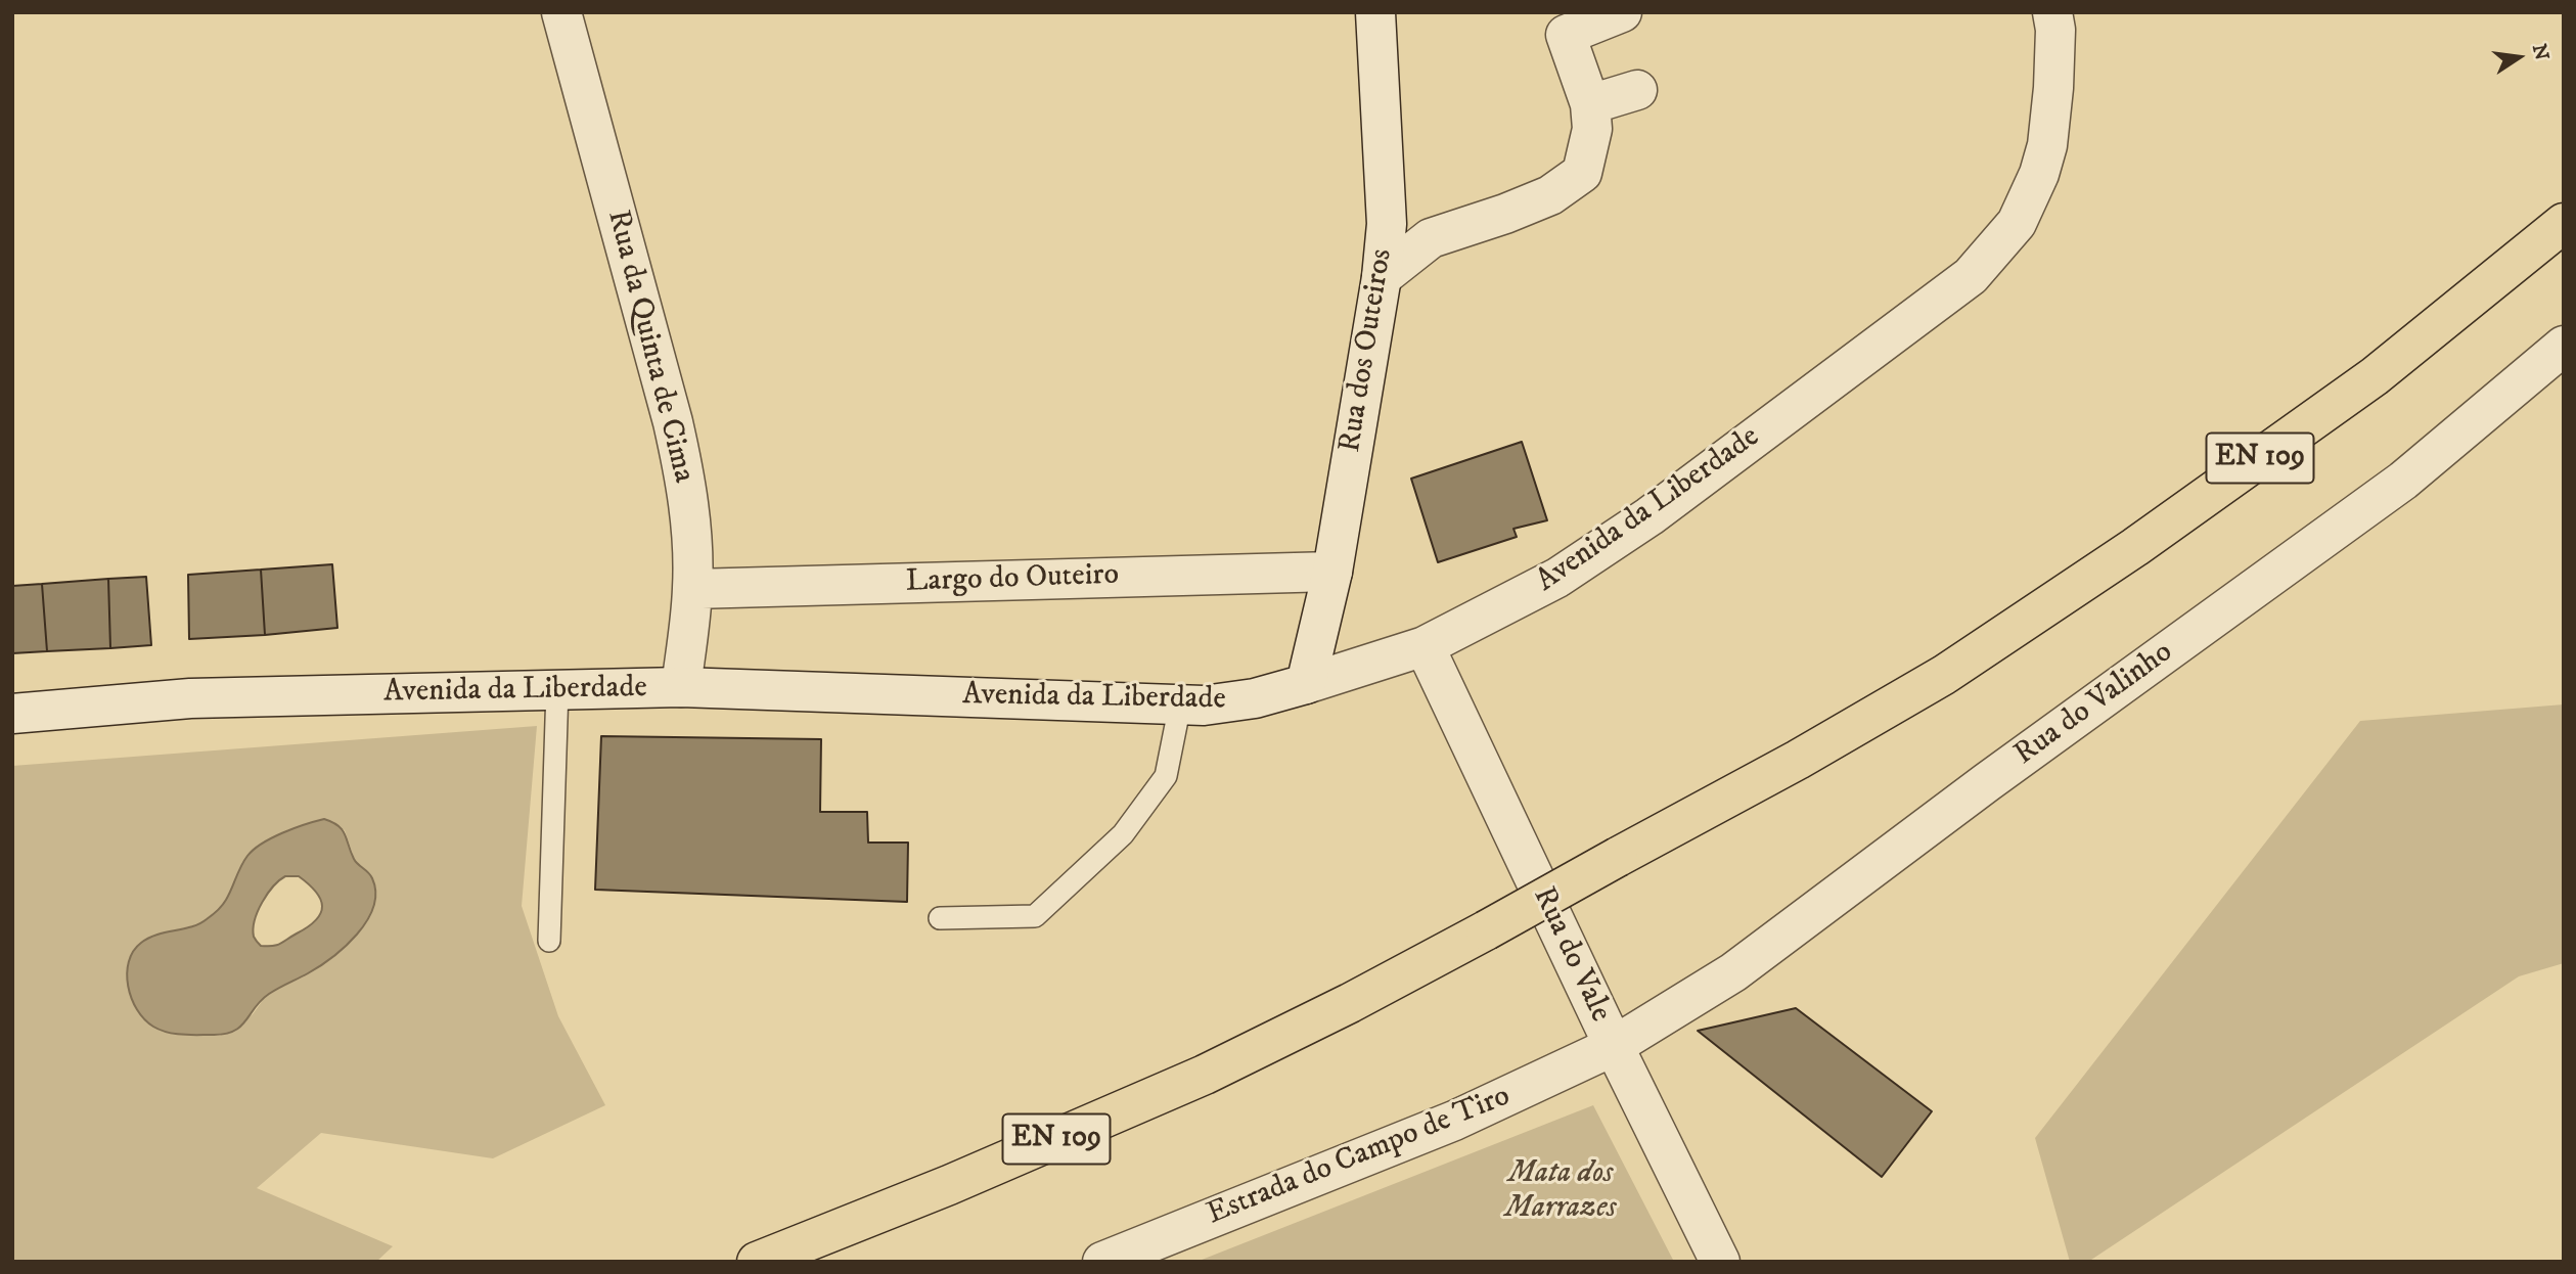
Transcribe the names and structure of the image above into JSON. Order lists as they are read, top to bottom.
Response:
{
  "streets": {
    "main road": ["EN 109"],
    "street": [
      "Rua da Quinta de Cima",
      "Rua dos Outeiros",
      "Avenida da Liberdade",
      "Largo do Outeiro",
      "Rua do Valinho",
      "Rua do Vale",
      "Estrada do Campo de Tiro"
    ]
  },
  "crossings": [
    ["Rua da Quinta de Cima", "Avenida da Liberdade"],
    ["Rua da Quinta de Cima", "Largo do Outeiro"],
    ["Rua dos Outeiros", "Avenida da Liberdade"],
    ["Rua dos Outeiros", "Largo do Outeiro"],
    ["Avenida da Liberdade", "Rua do Vale"],
    ["Rua do Valinho", "Rua do Vale"],
    ["Rua do Valinho", "Estrada do Campo de Tiro"],
    ["Rua do Vale", "Estrada do Campo de Tiro"]
  ],
  "parks": ["Mata dos Marrazes"],
  "north": "right"
}
